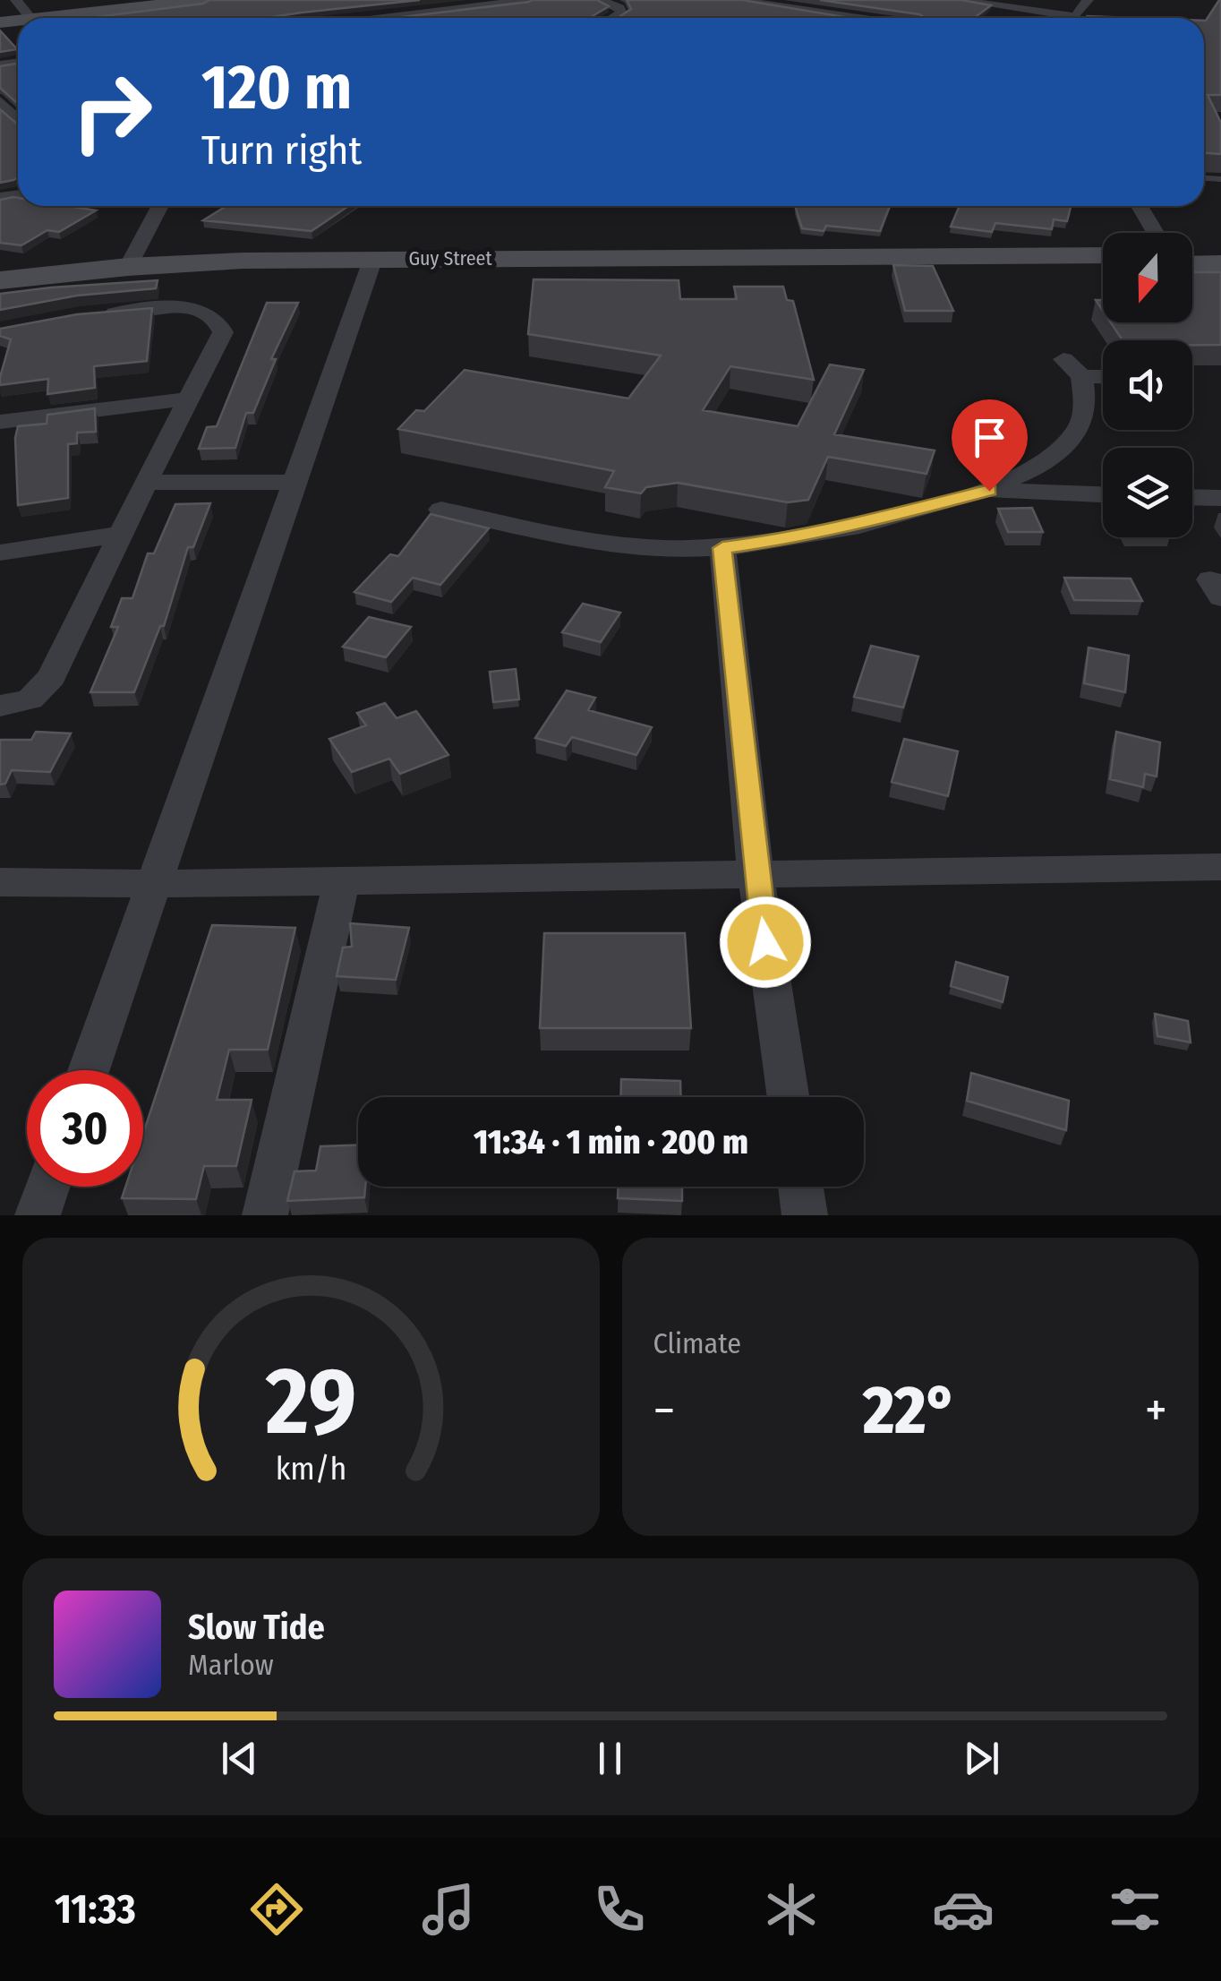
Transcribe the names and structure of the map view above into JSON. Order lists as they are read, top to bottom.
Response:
{
  "streets": {
    "street": ["Guy Street"]
  },
  "north": "bottom",
  "page": {
    "turn": ["120 m", "Turn right"],
    "limit": "30",
    "trip": "11:34 · 1 min · 200 m",
    "tile": "Climate",
    "heat": ["−", "22°", "+"],
    "song": ["Slow Tide", "Marlow"],
    "tabs": "11:33",
    "gauge": ["29", "km/h"]
  }
}
